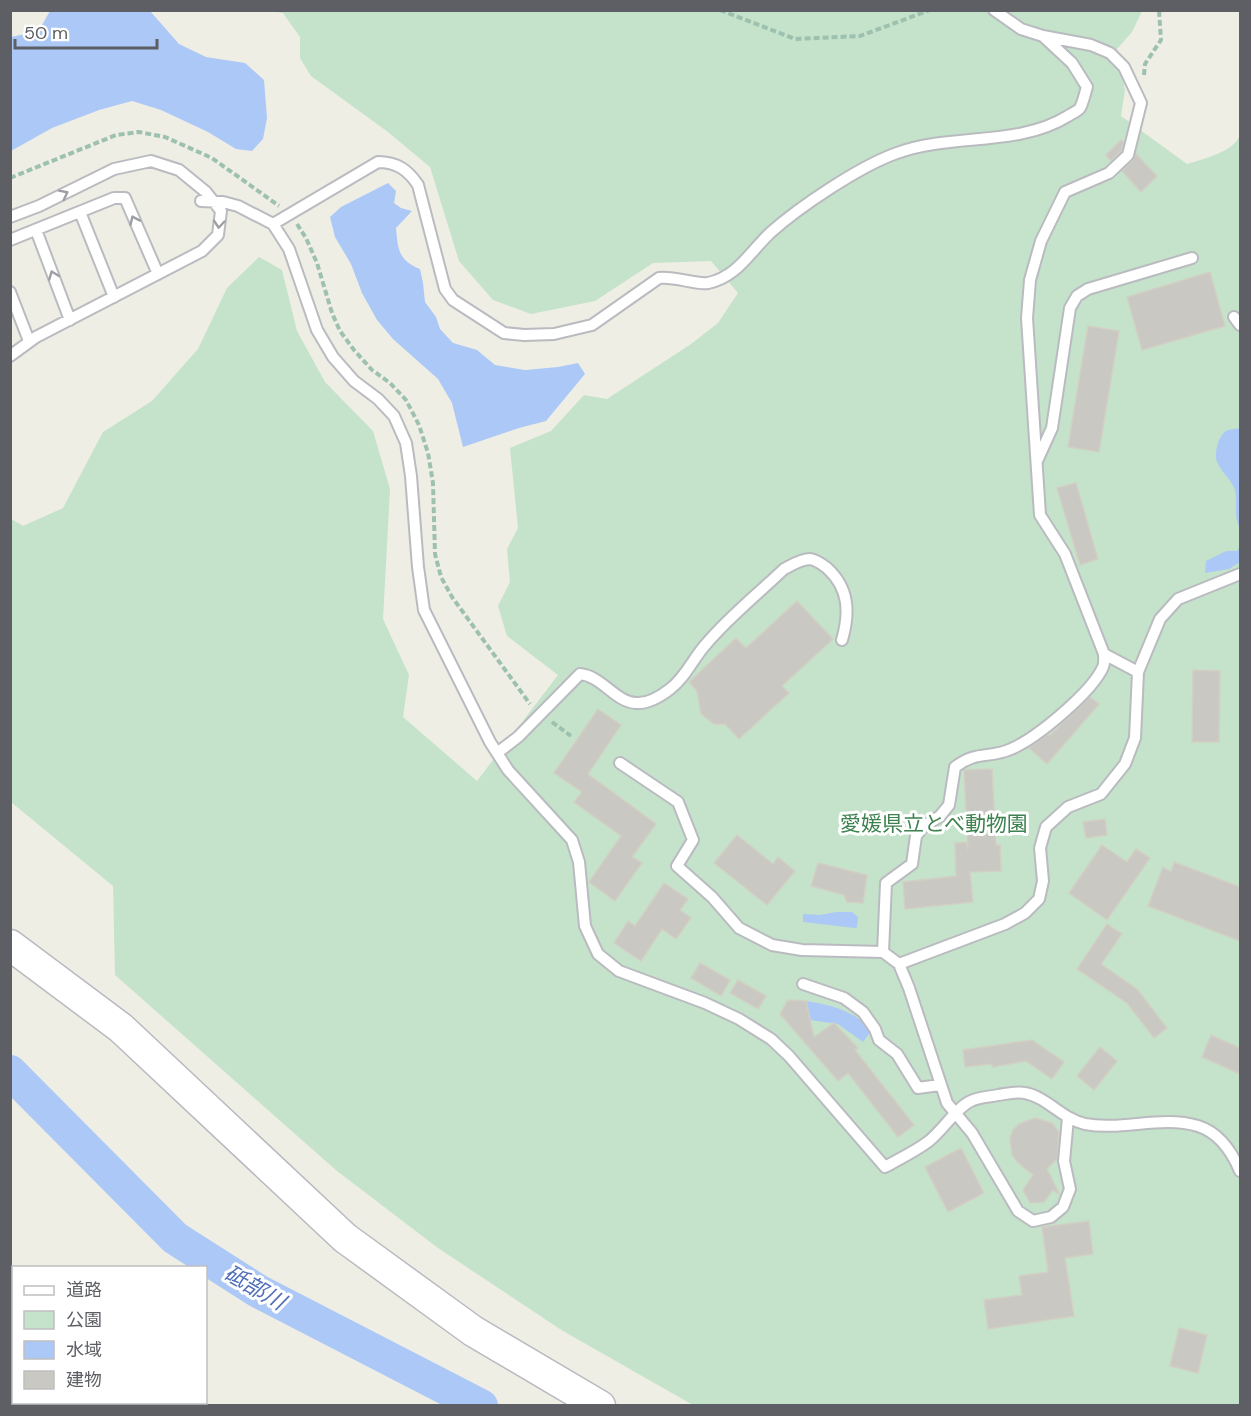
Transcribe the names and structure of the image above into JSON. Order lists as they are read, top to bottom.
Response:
{
  "water": ["砥部川"],
  "parks": ["愛媛県立とべ動物園"],
  "legend": [
    "道路",
    "公園",
    "水域",
    "建物"
  ],
  "scale_bar": "50 m"
}
